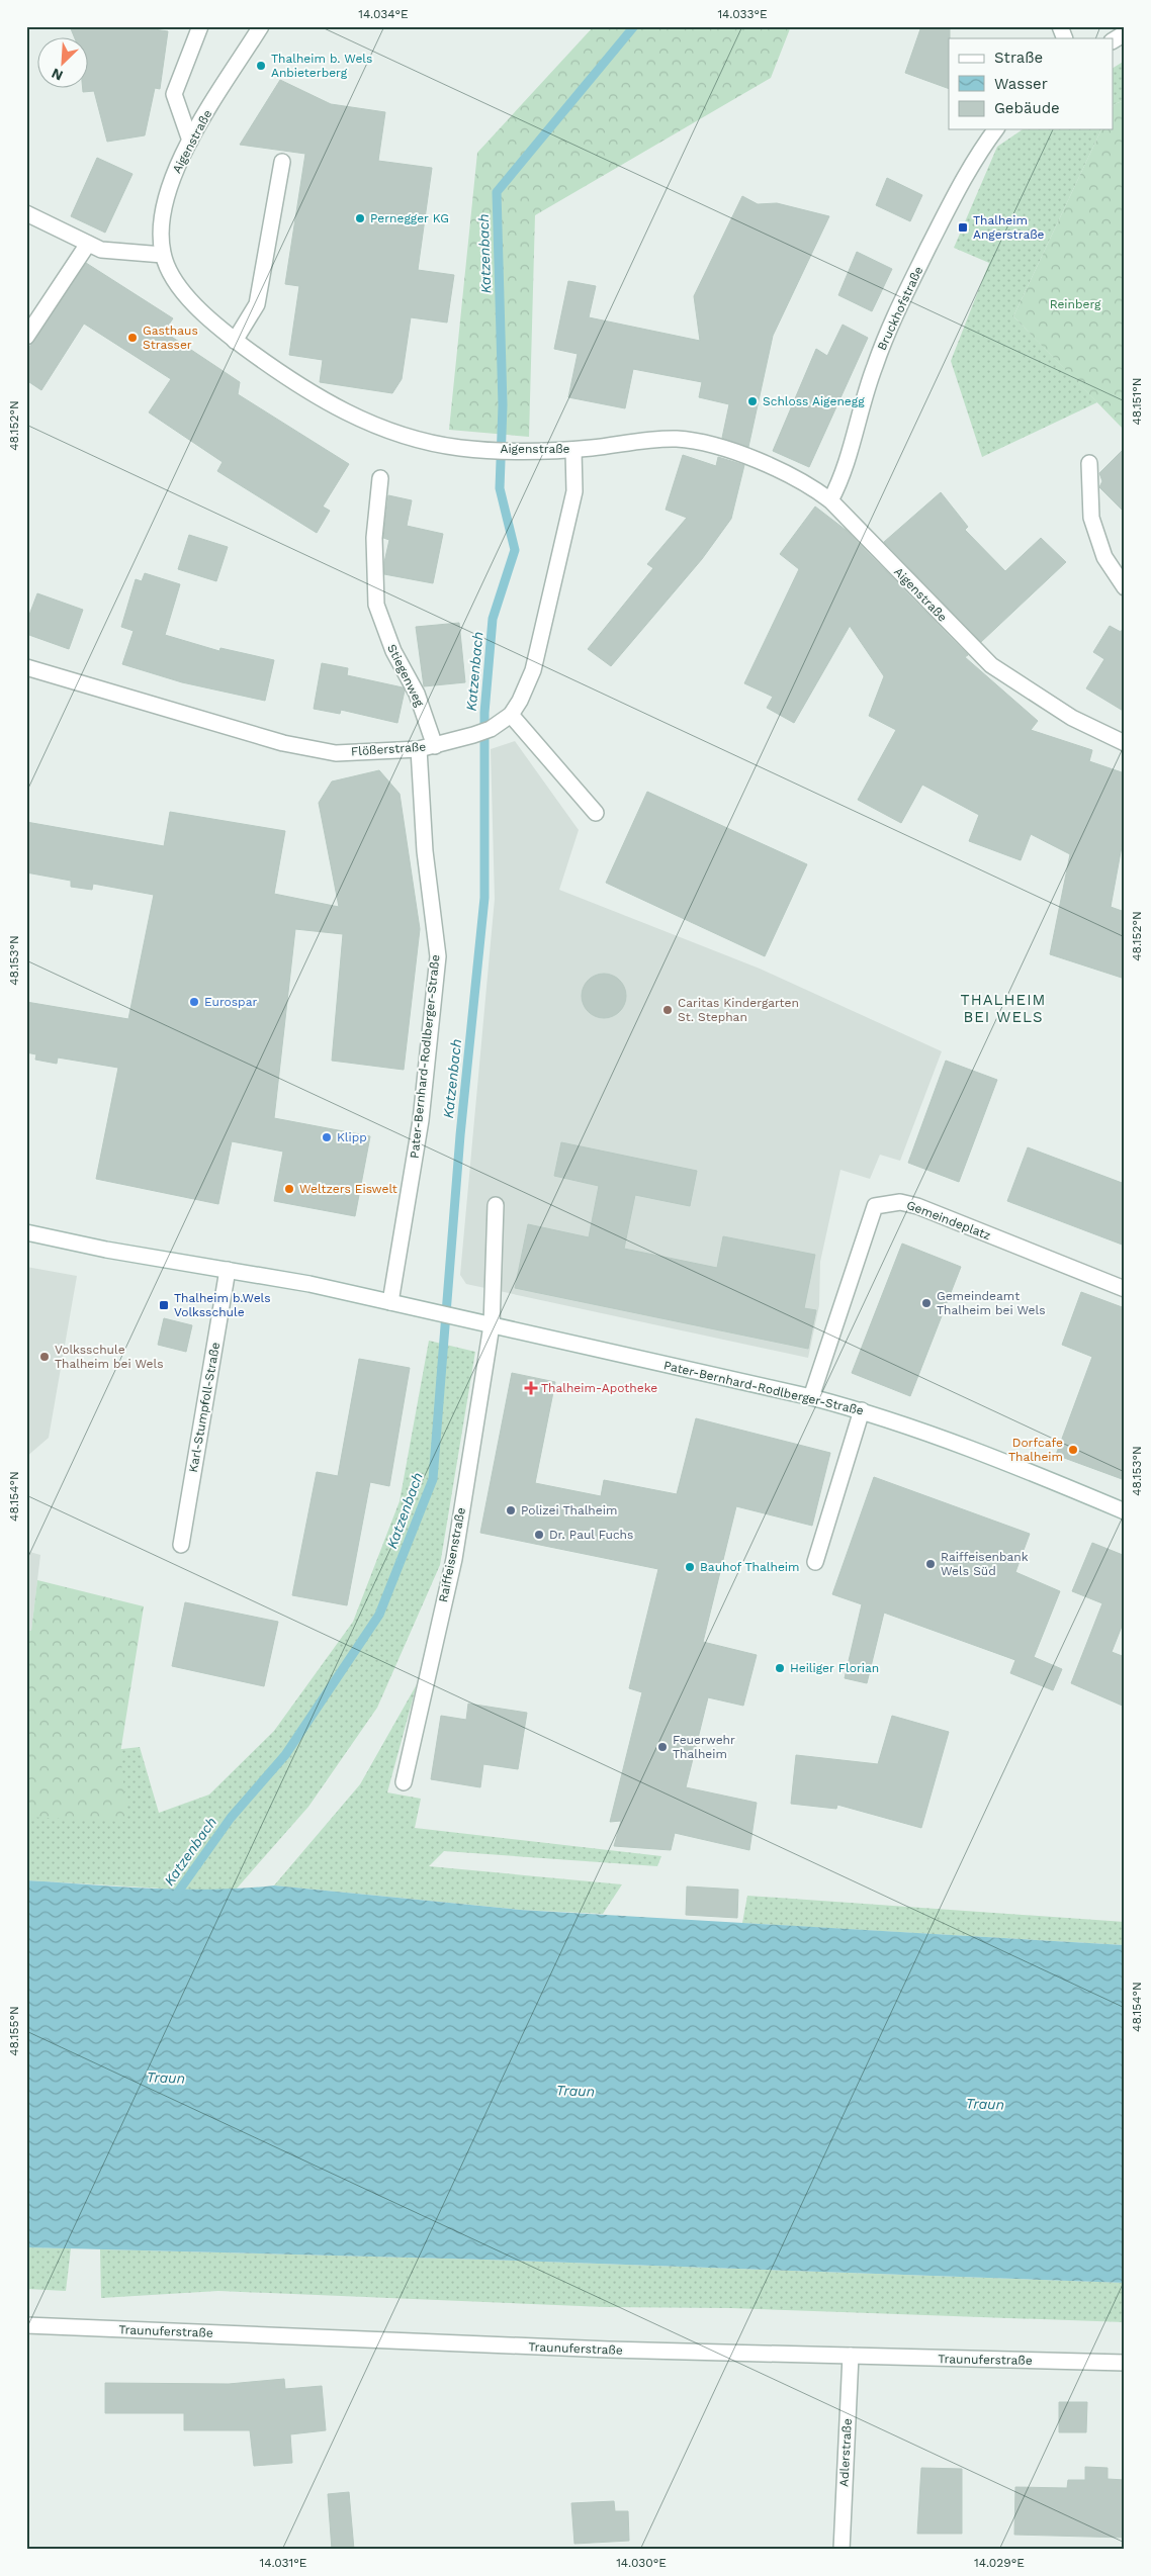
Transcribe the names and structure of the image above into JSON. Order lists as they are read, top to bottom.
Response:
{
  "streets": {
    "street": [
      "Aigenstraße",
      "Bruckhofstraße",
      "Stiegenweg",
      "Flößerstraße",
      "Pater-Bernhard-Rodlberger-Straße",
      "Gemeindeplatz",
      "Karl-Stumpfoll-Straße",
      "Raiffeisenstraße",
      "Traunuferstraße",
      "Adlerstraße"
    ]
  },
  "crossings": [
    ["Aigenstraße", "Bruckhofstraße"],
    ["Aigenstraße", "Flößerstraße"],
    ["Stiegenweg", "Flößerstraße"],
    ["Flößerstraße", "Pater-Bernhard-Rodlberger-Straße"],
    ["Pater-Bernhard-Rodlberger-Straße", "Gemeindeplatz"],
    ["Pater-Bernhard-Rodlberger-Straße", "Karl-Stumpfoll-Straße"],
    ["Pater-Bernhard-Rodlberger-Straße", "Raiffeisenstraße"],
    ["Traunuferstraße", "Adlerstraße"]
  ],
  "districts": ["THALHEIM BEI WELS"],
  "water": ["Katzenbach", "Traun"],
  "parks": ["Reinberg"],
  "places": {
    "other": [
      "Thalheim b. Wels Anbieterberg",
      "Pernegger KG",
      "Gasthaus Strasser",
      "Schloss Aigenegg",
      "Eurospar",
      "Caritas Kindergarten St. Stephan",
      "Klipp",
      "Weltzers Eiswelt",
      "Gemeindeamt Thalheim bei Wels",
      "Volksschule Thalheim bei Wels",
      "Dorfcafe Thalheim",
      "Polizei Thalheim",
      "Dr. Paul Fuchs",
      "Raiffeisenbank Wels Süd",
      "Bauhof Thalheim",
      "Heiliger Florian",
      "Feuerwehr Thalheim"
    ],
    "transit": ["Thalheim Angerstraße", "Thalheim b.Wels Volksschule"],
    "health": ["Thalheim-Apotheke"]
  },
  "legend": ["Straße", "Wasser", "Gebäude"],
  "north": "bottom left",
  "coordinates": [
    "14.034°E",
    "14.033°E",
    "48.151°N",
    "48.152°N",
    "48.153°N",
    "48.154°N",
    "48.155°N",
    "14.031°E",
    "14.030°E",
    "14.029°E"
  ]
}
